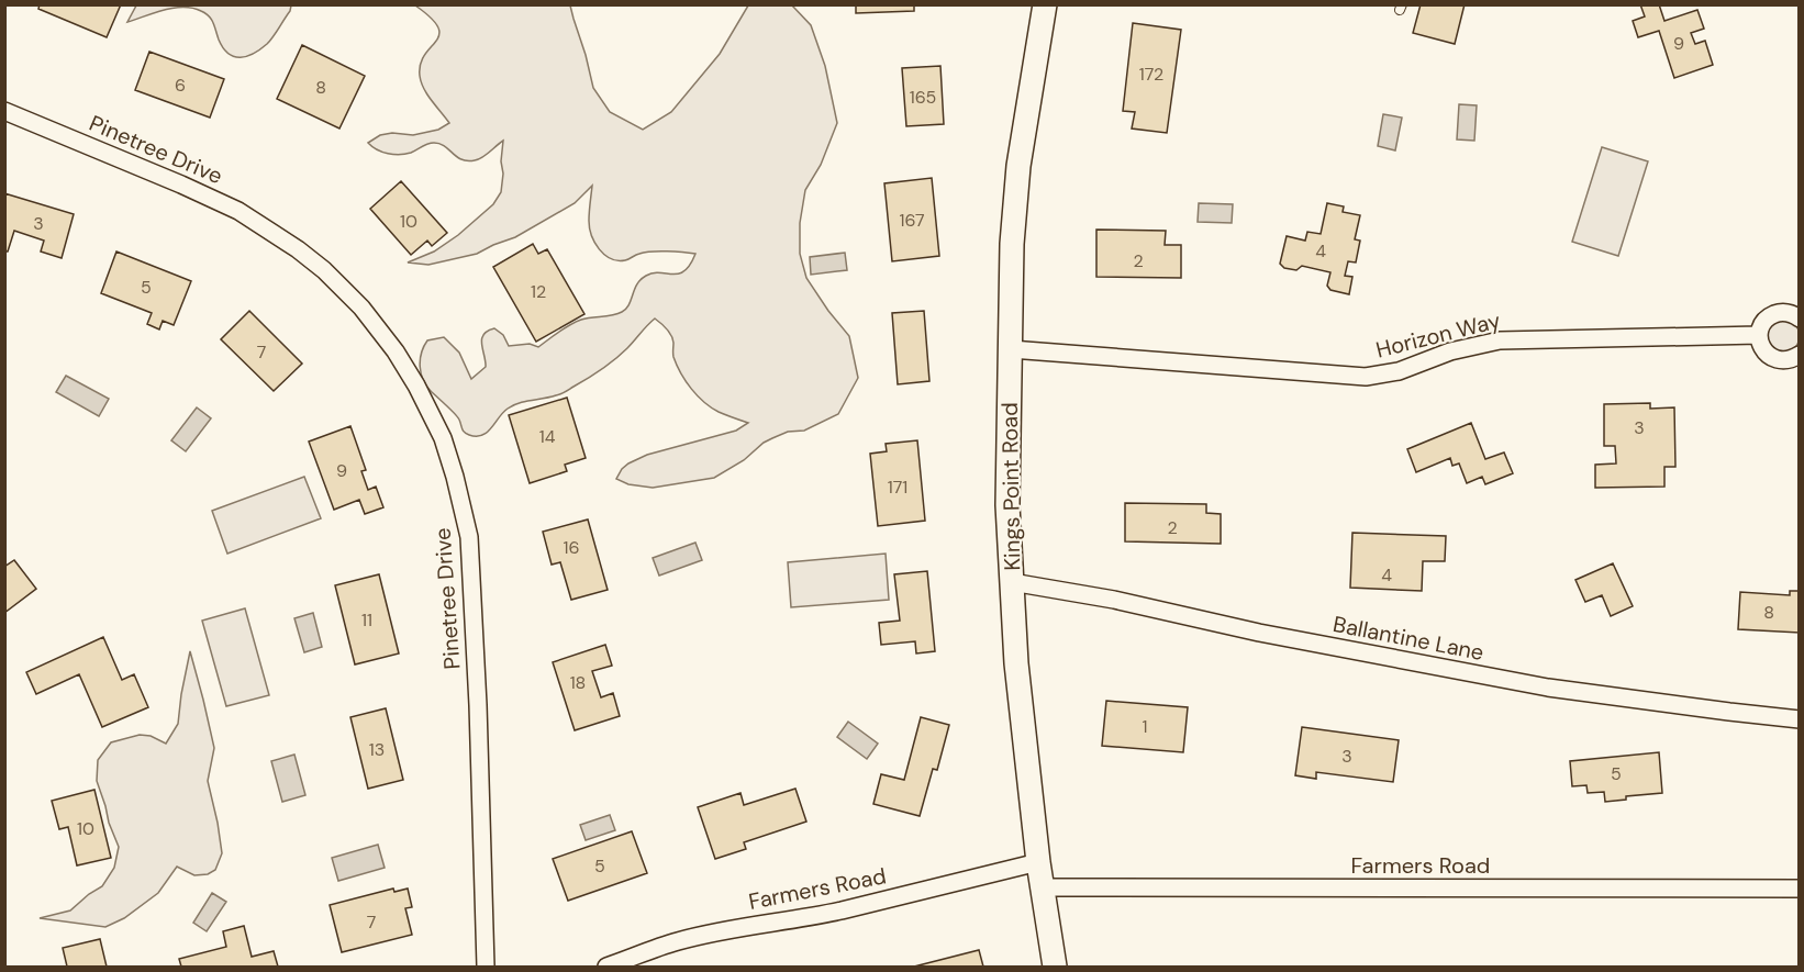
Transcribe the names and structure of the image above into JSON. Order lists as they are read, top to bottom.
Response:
{
  "streets": {
    "main road": ["Kings Point Road"],
    "street": [
      "Pinetree Drive",
      "Horizon Way",
      "Ballantine Lane",
      "Farmers Road"
    ]
  },
  "crossings": [
    ["Horizon Way", "Kings Point Road"],
    ["Kings Point Road", "Ballantine Lane"],
    ["Kings Point Road", "Farmers Road"]
  ],
  "house_numbers": [
    "9",
    "172",
    "6",
    "8",
    "165",
    "167",
    "10",
    "3",
    "4",
    "2",
    "5",
    "12",
    "7",
    "3",
    "14",
    "9",
    "171",
    "2",
    "16",
    "4",
    "8",
    "11",
    "18",
    "1",
    "13",
    "3",
    "5",
    "10",
    "5",
    "7"
  ]
}
